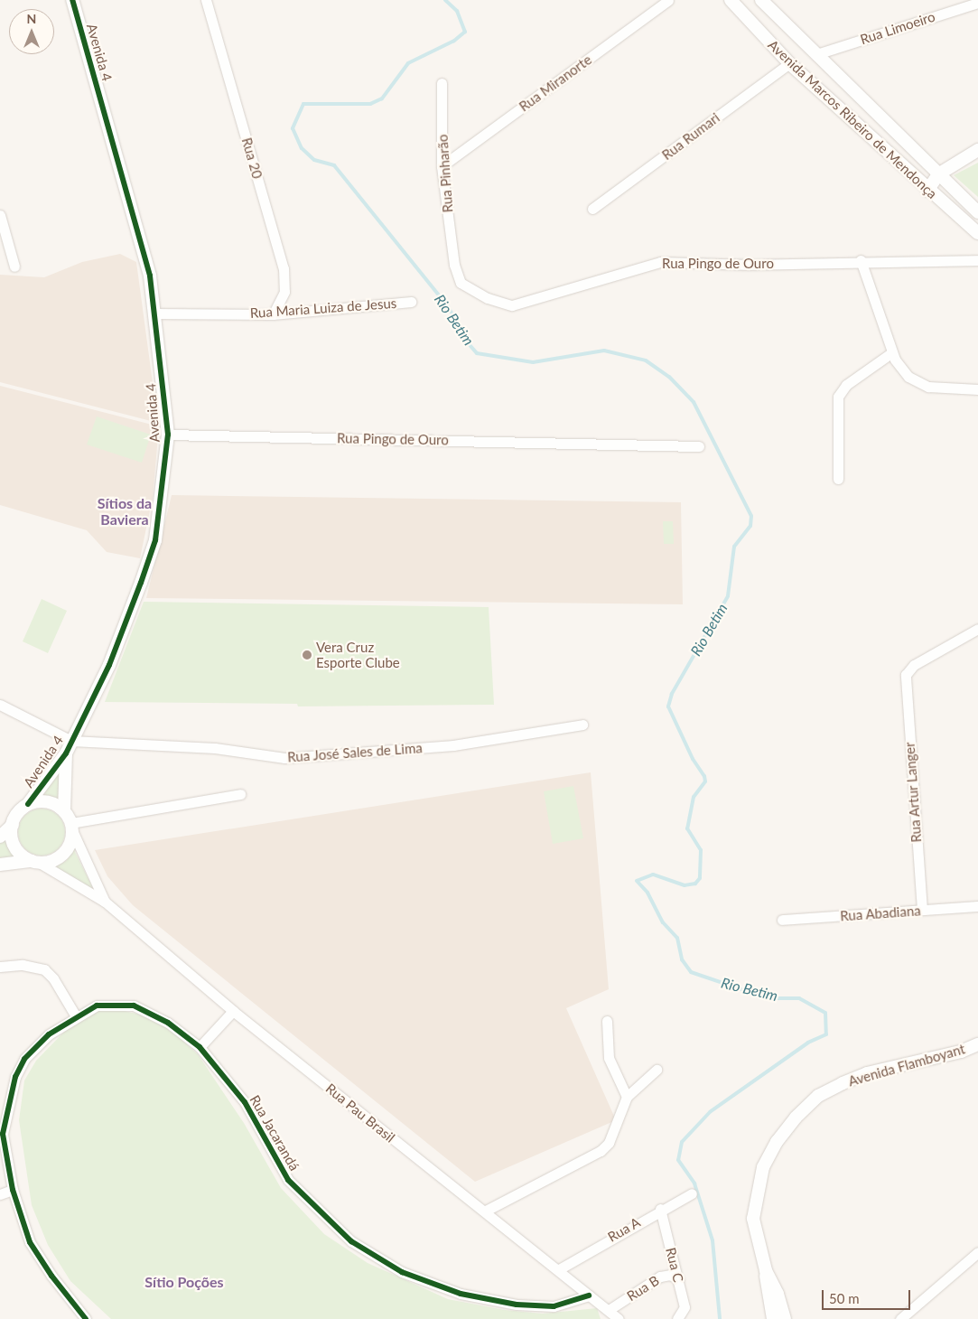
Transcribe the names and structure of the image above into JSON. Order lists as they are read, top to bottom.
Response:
{
  "streets": {
    "street": [
      "Rua Limoeiro",
      "Avenida 4",
      "Rua Miranorte",
      "Avenida Marcos Ribeiro de Mendonça",
      "Rua Rumari",
      "Rua 20",
      "Rua Pinharão",
      "Rua Pingo de Ouro",
      "Rua Maria Luiza de Jesus",
      "Rua José Sales de Lima",
      "Rua Artur Langer",
      "Rua Abadiana",
      "Avenida Flamboyant",
      "Rua Pau Brasil",
      "Rua Jacarandá",
      "Rua A",
      "Rua C",
      "Rua B"
    ]
  },
  "crossings": [
    ["Rua Limoeiro", "Avenida Marcos Ribeiro de Mendonça"],
    ["Avenida 4", "Rua Pingo de Ouro"],
    ["Avenida 4", "Rua Maria Luiza de Jesus"],
    ["Avenida 4", "Rua José Sales de Lima"],
    ["Avenida 4", "Rua Pau Brasil"],
    ["Rua Miranorte", "Rua Pinharão"],
    ["Avenida Marcos Ribeiro de Mendonça", "Rua Rumari"],
    ["Rua 20", "Rua Maria Luiza de Jesus"],
    ["Rua Pinharão", "Rua Pingo de Ouro"],
    ["Rua Artur Langer", "Rua Abadiana"],
    ["Rua Pau Brasil", "Rua Jacarandá"],
    ["Rua Pau Brasil", "Rua A"],
    ["Rua Pau Brasil", "Rua B"],
    ["Rua A", "Rua C"],
    ["Rua C", "Rua B"]
  ],
  "districts": ["Sítios da Baviera", "Sítio Poções"],
  "water": ["Rio Betim"],
  "places": ["Vera Cruz Esporte Clube"],
  "scale_bar": "50 m",
  "north": "top"
}
